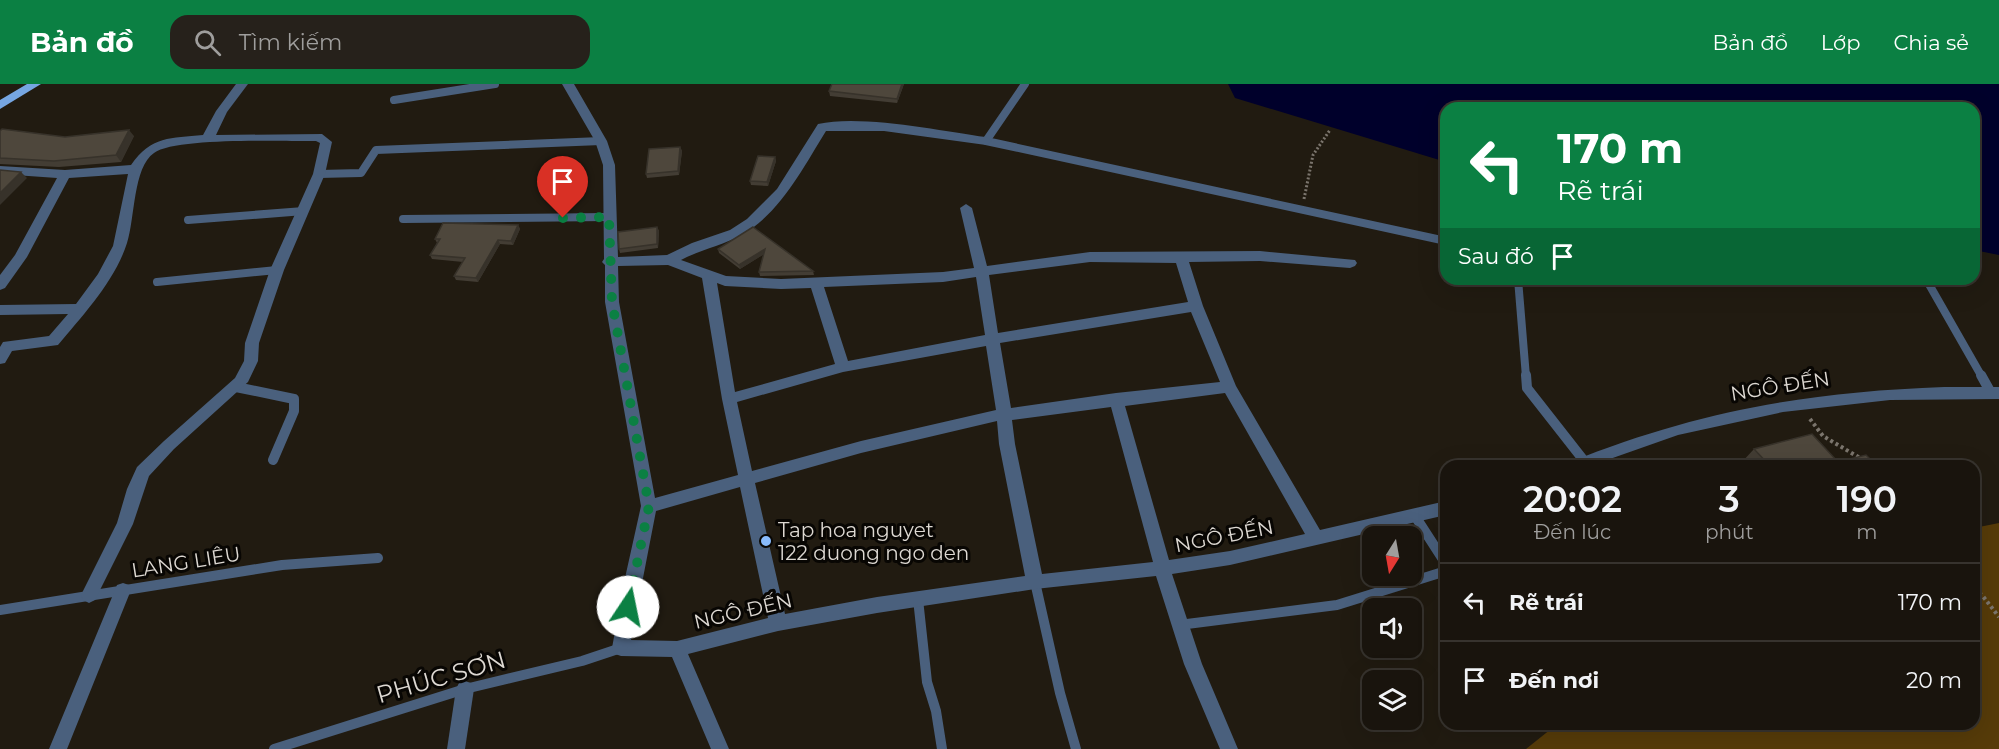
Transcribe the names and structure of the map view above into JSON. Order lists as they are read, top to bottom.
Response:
{
  "streets": {
    "street": ["NGÔ ĐẾN"],
    "lane": ["LANG LIÊU", "PHÚC SƠN"]
  },
  "crossings": [
    ["NGÔ ĐẾN", "PHÚC SƠN"]
  ],
  "places": ["Tap hoa nguyet 122 duong ngo den"],
  "north": "bottom",
  "page": {
    "header": "Bản đồ",
    "search": "Tìm kiếm",
    "nav": ["Bản đồ", "Lớp", "Chia sẻ"],
    "turn": ["170 m", "Rẽ trái"],
    "then": "Sau đó",
    "eta": [
      "20:02",
      "Đến lúc",
      "3",
      "phút",
      "190",
      "m"
    ],
    "list": [
      {
        "name": "Rẽ trái",
        "value": "170 m"
      },
      {
        "name": "Đến nơi",
        "value": "20 m"
      }
    ]
  }
}
